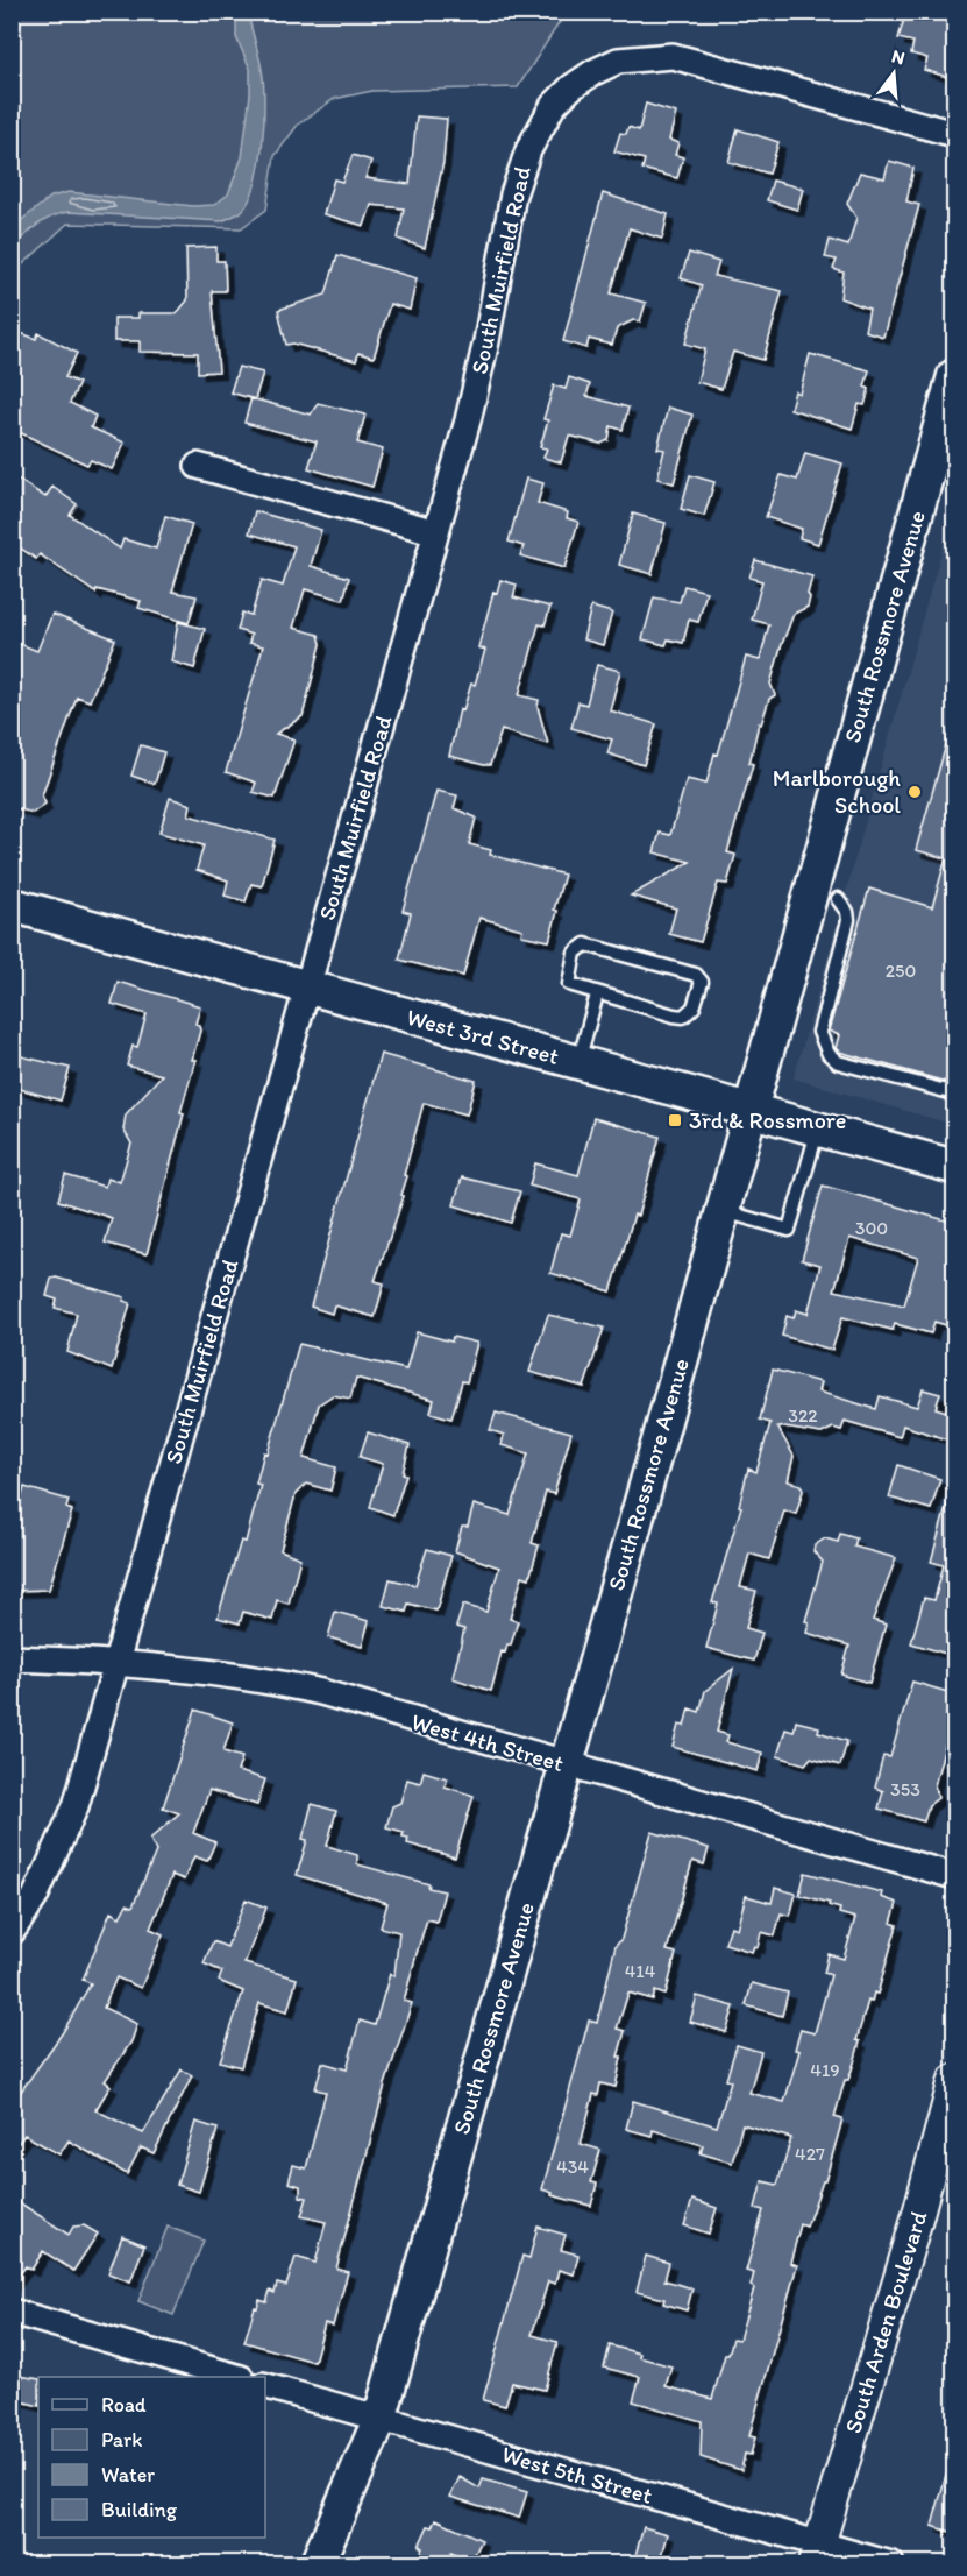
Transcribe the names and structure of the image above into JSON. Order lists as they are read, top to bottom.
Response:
{
  "streets": {
    "main road": ["South Rossmore Avenue", "West 3rd Street"],
    "street": [
      "South Muirfield Road",
      "West 4th Street",
      "South Arden Boulevard",
      "West 5th Street"
    ]
  },
  "crossings": [
    ["South Muirfield Road", "West 3rd Street"],
    ["South Muirfield Road", "West 4th Street"],
    ["South Rossmore Avenue", "West 3rd Street"],
    ["South Rossmore Avenue", "West 4th Street"],
    ["South Rossmore Avenue", "West 5th Street"],
    ["South Arden Boulevard", "West 5th Street"]
  ],
  "places": {
    "other": ["Marlborough School"],
    "transit": ["3rd & Rossmore"]
  },
  "house_numbers": [
    "250",
    "300",
    "322",
    "353",
    "414",
    "419",
    "427",
    "434"
  ],
  "legend": [
    "Road",
    "Park",
    "Water",
    "Building"
  ],
  "north": "top"
}
